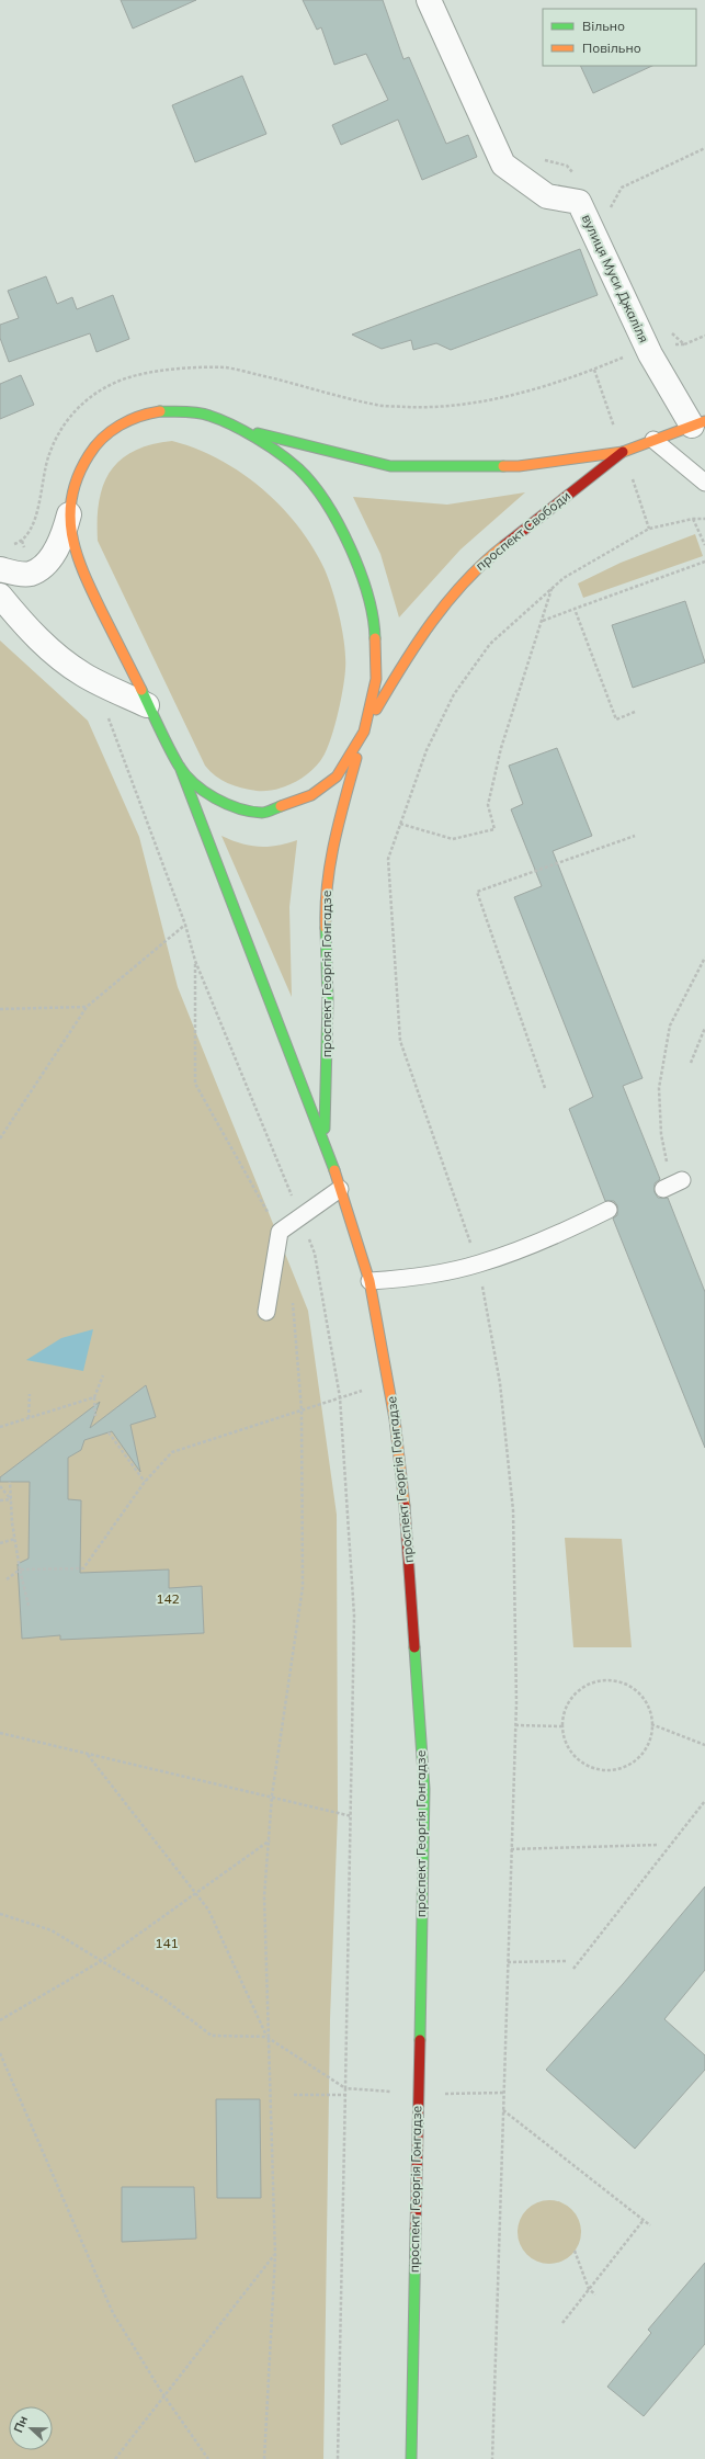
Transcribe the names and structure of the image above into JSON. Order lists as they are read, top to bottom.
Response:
{
  "streets": {
    "street": ["вулиця Муси Джаліля", "проспект Свободи", "проспект Георгія Гонгадзе"]
  },
  "crossings": [
    ["вулиця Муси Джаліля", "проспект Свободи"],
    ["проспект Свободи", "проспект Георгія Гонгадзе"]
  ],
  "parks": ["142", "141"],
  "legend": ["Вільно", "Повільно"],
  "north": "left"
}
